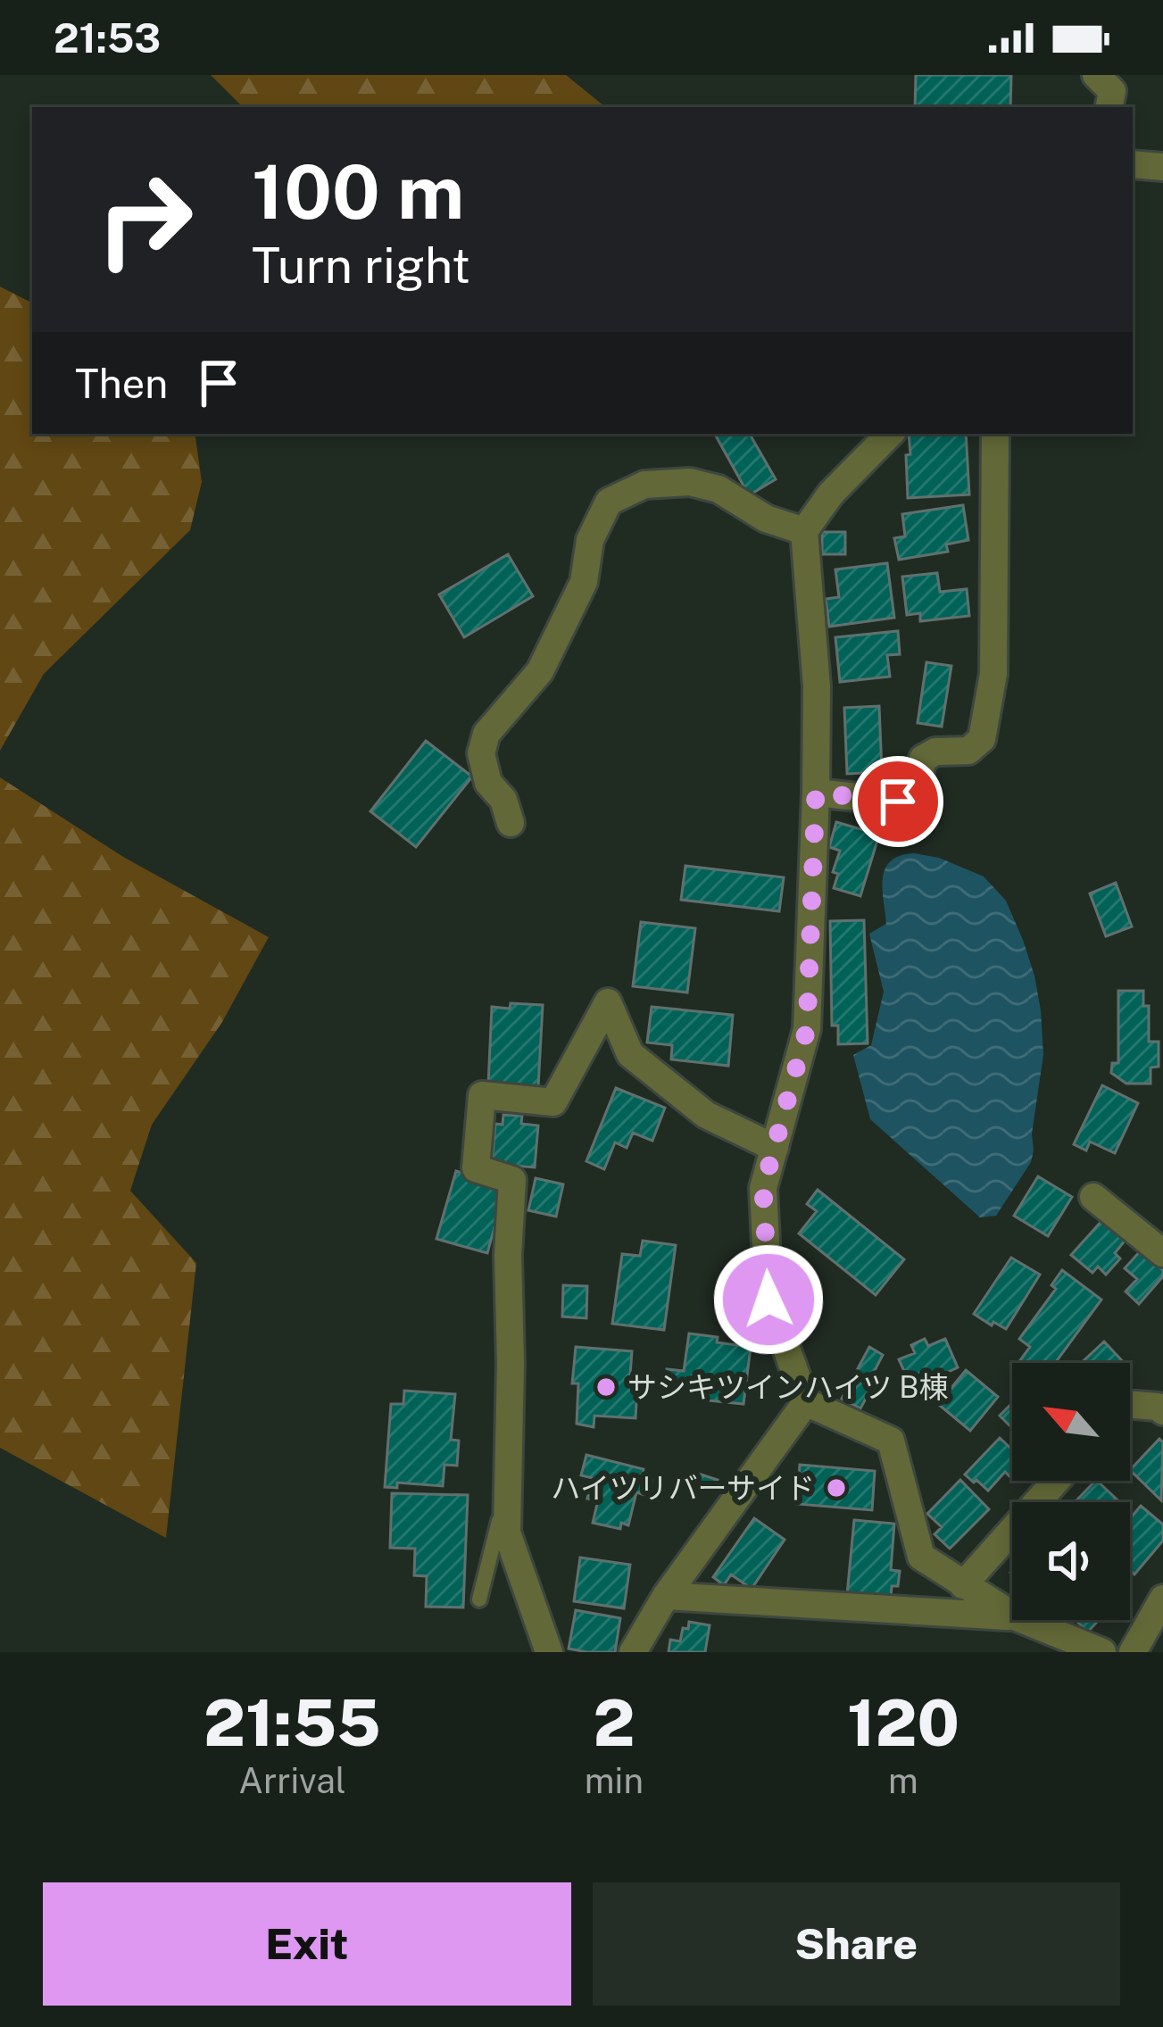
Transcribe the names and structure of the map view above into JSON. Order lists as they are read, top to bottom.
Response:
{
  "places": ["サシキツインハイツ B棟", "ハイツリバーサイド"],
  "north": "top left",
  "page": {
    "status": "21:53",
    "turn": ["100 m", "Turn right"],
    "then": "Then",
    "eta": [
      "21:55",
      "Arrival",
      "2",
      "min",
      "120",
      "m"
    ],
    "buttons": ["Exit", "Share"]
  }
}
